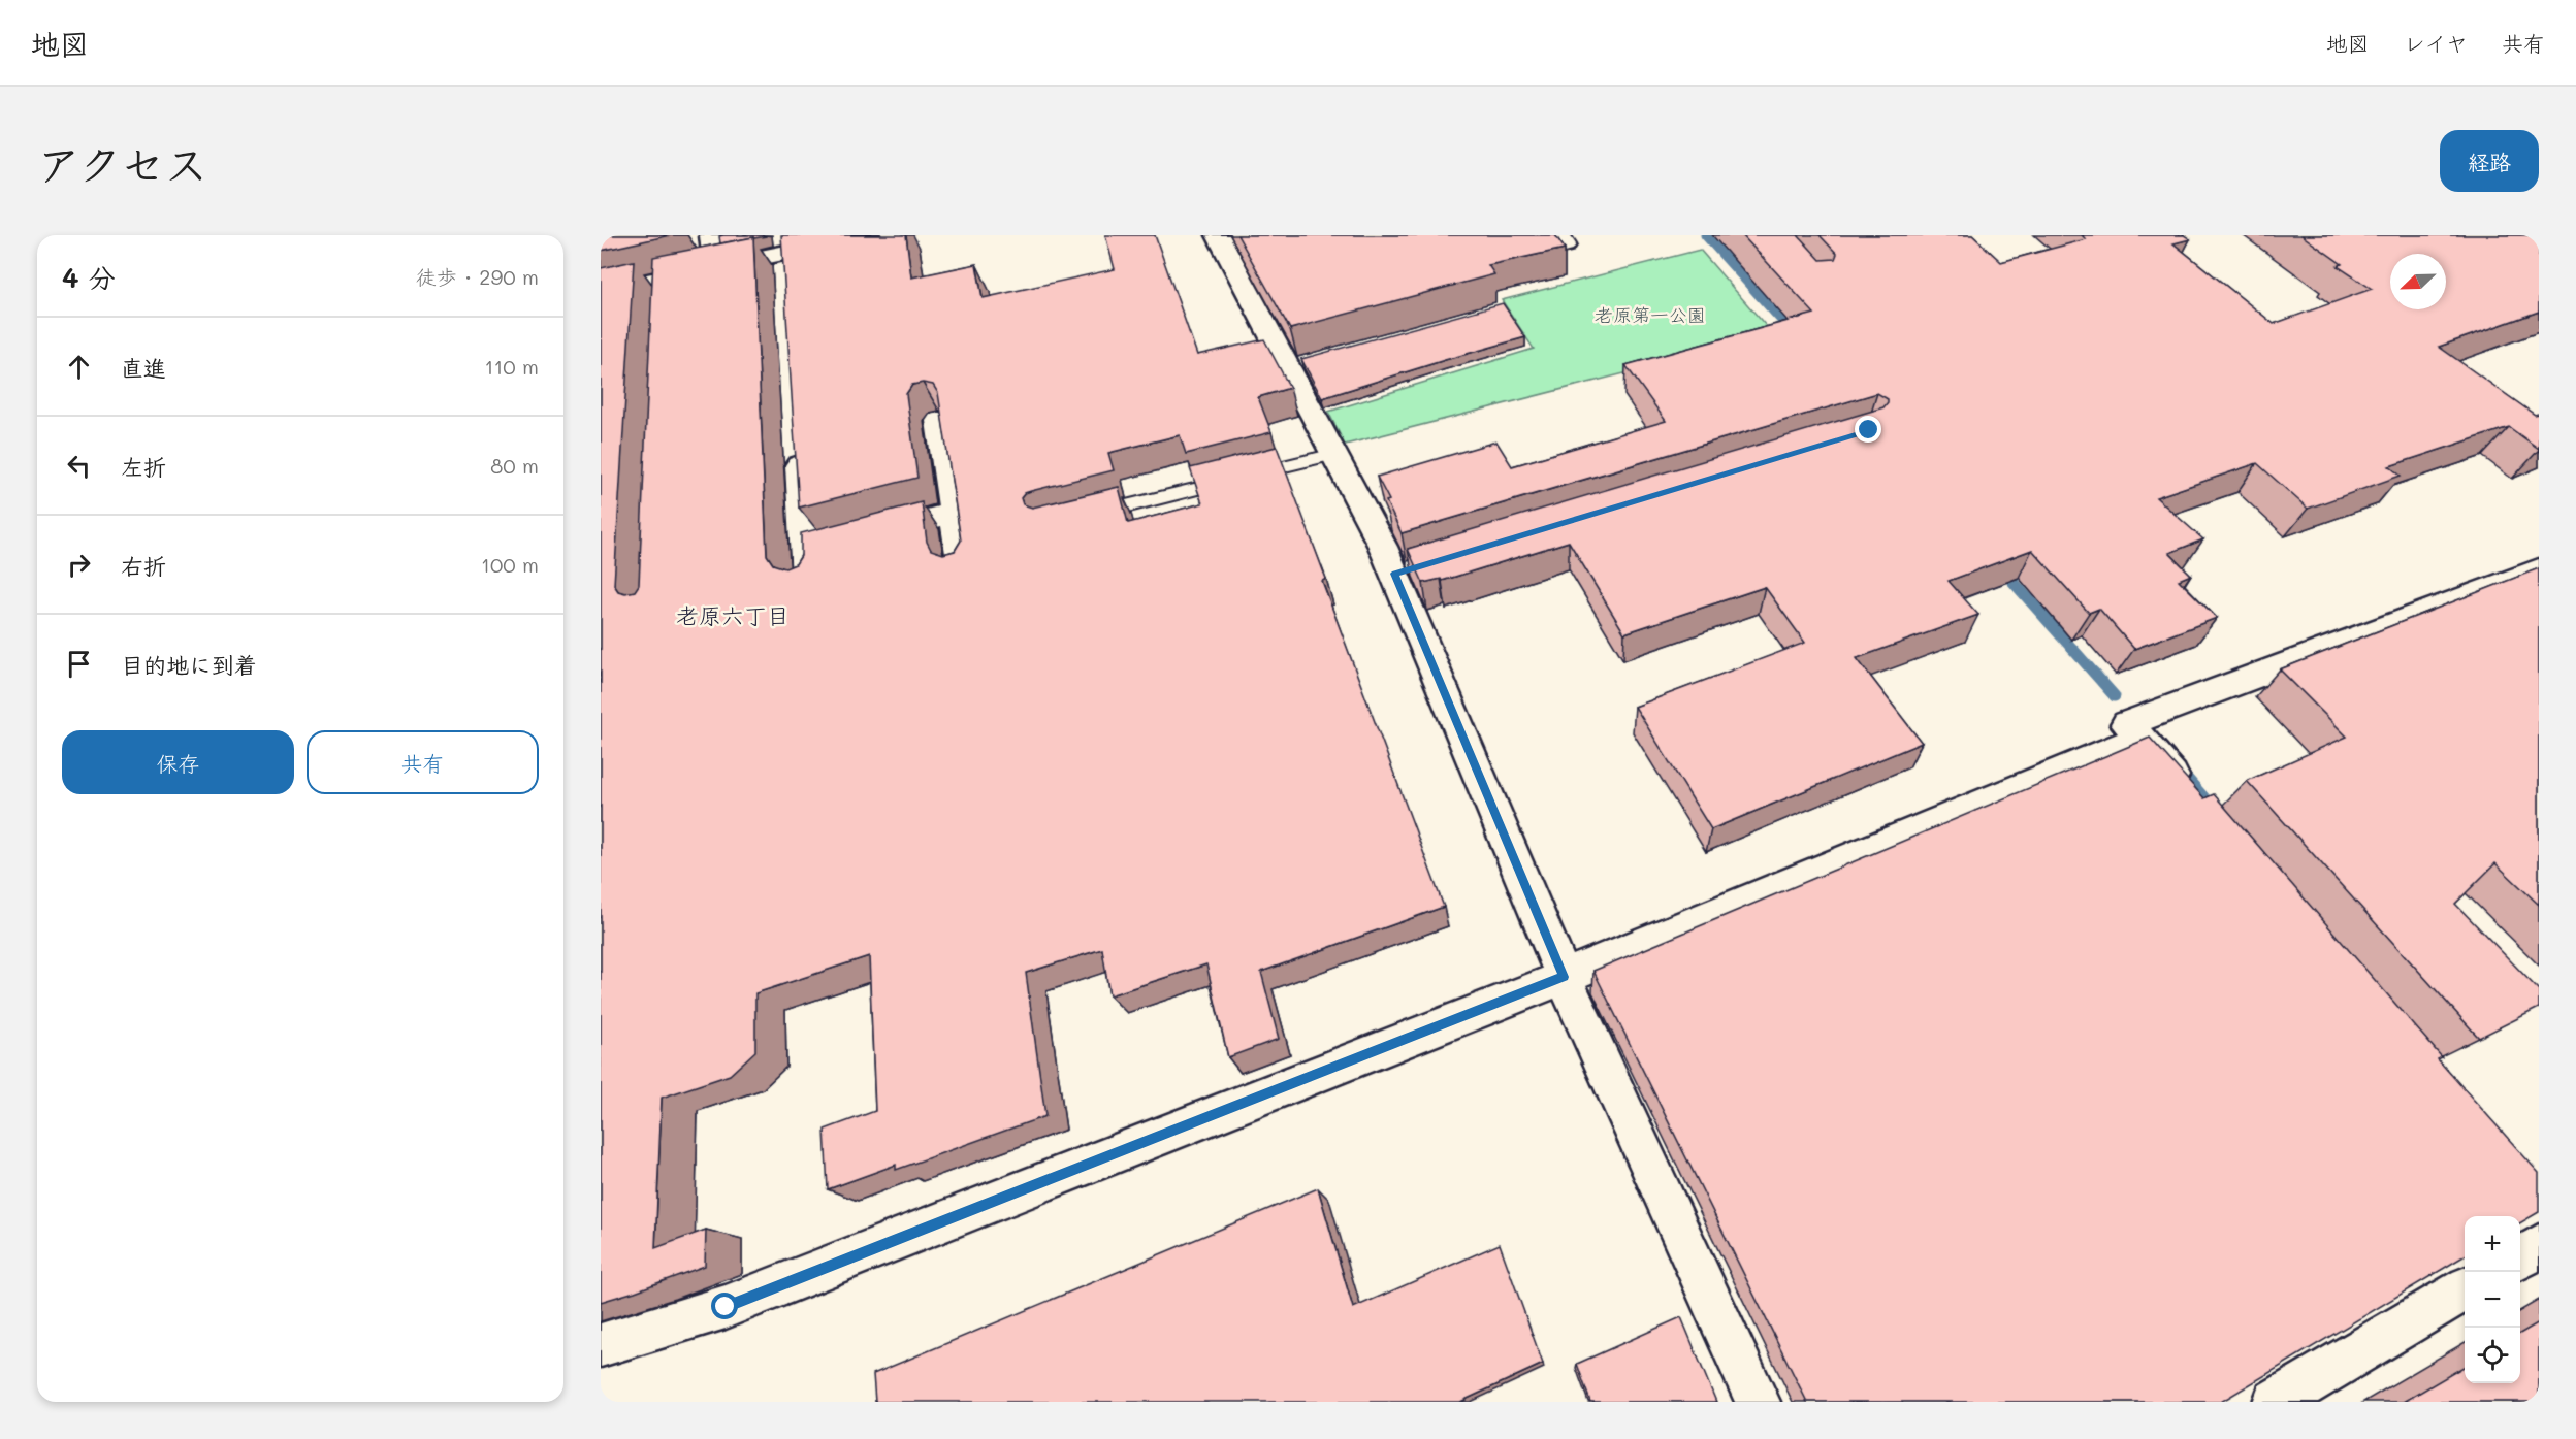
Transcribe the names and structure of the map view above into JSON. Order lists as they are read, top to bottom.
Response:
{
  "districts": ["老原六丁目"],
  "parks": ["老原第一公園"],
  "north": "bottom left",
  "page": {
    "header": "地図",
    "nav": ["地図", "レイヤ", "共有"],
    "title": "アクセス",
    "buttons": [
      "経路",
      ["保存", "共有"]
    ],
    "heading": ["4 分", "徒歩 · 290 m"],
    "list": [
      ["直進", "110 m"],
      ["左折", "80 m"],
      ["右折", "100 m"],
      "目的地に到着"
    ],
    "map_buttons": ["+", "−"]
  }
}
